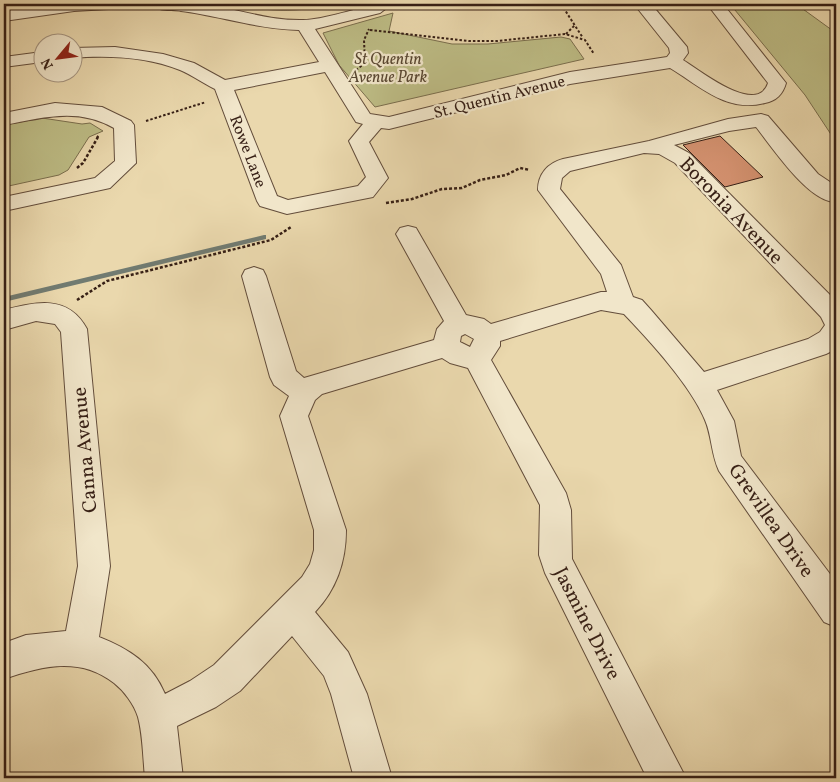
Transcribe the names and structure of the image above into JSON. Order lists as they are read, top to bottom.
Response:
{
  "streets": {
    "street": [
      "St. Quentin Avenue",
      "Rowe Lane",
      "Boronia Avenue",
      "Canna Avenue",
      "Grevillea Drive",
      "Jasmine Drive"
    ]
  },
  "crossings": [
    ["St. Quentin Avenue", "Rowe Lane"],
    ["Boronia Avenue", "Grevillea Drive"],
    ["Grevillea Drive", "Jasmine Drive"]
  ],
  "parks": ["St Quentin Avenue Park"],
  "north": "bottom left"
}
